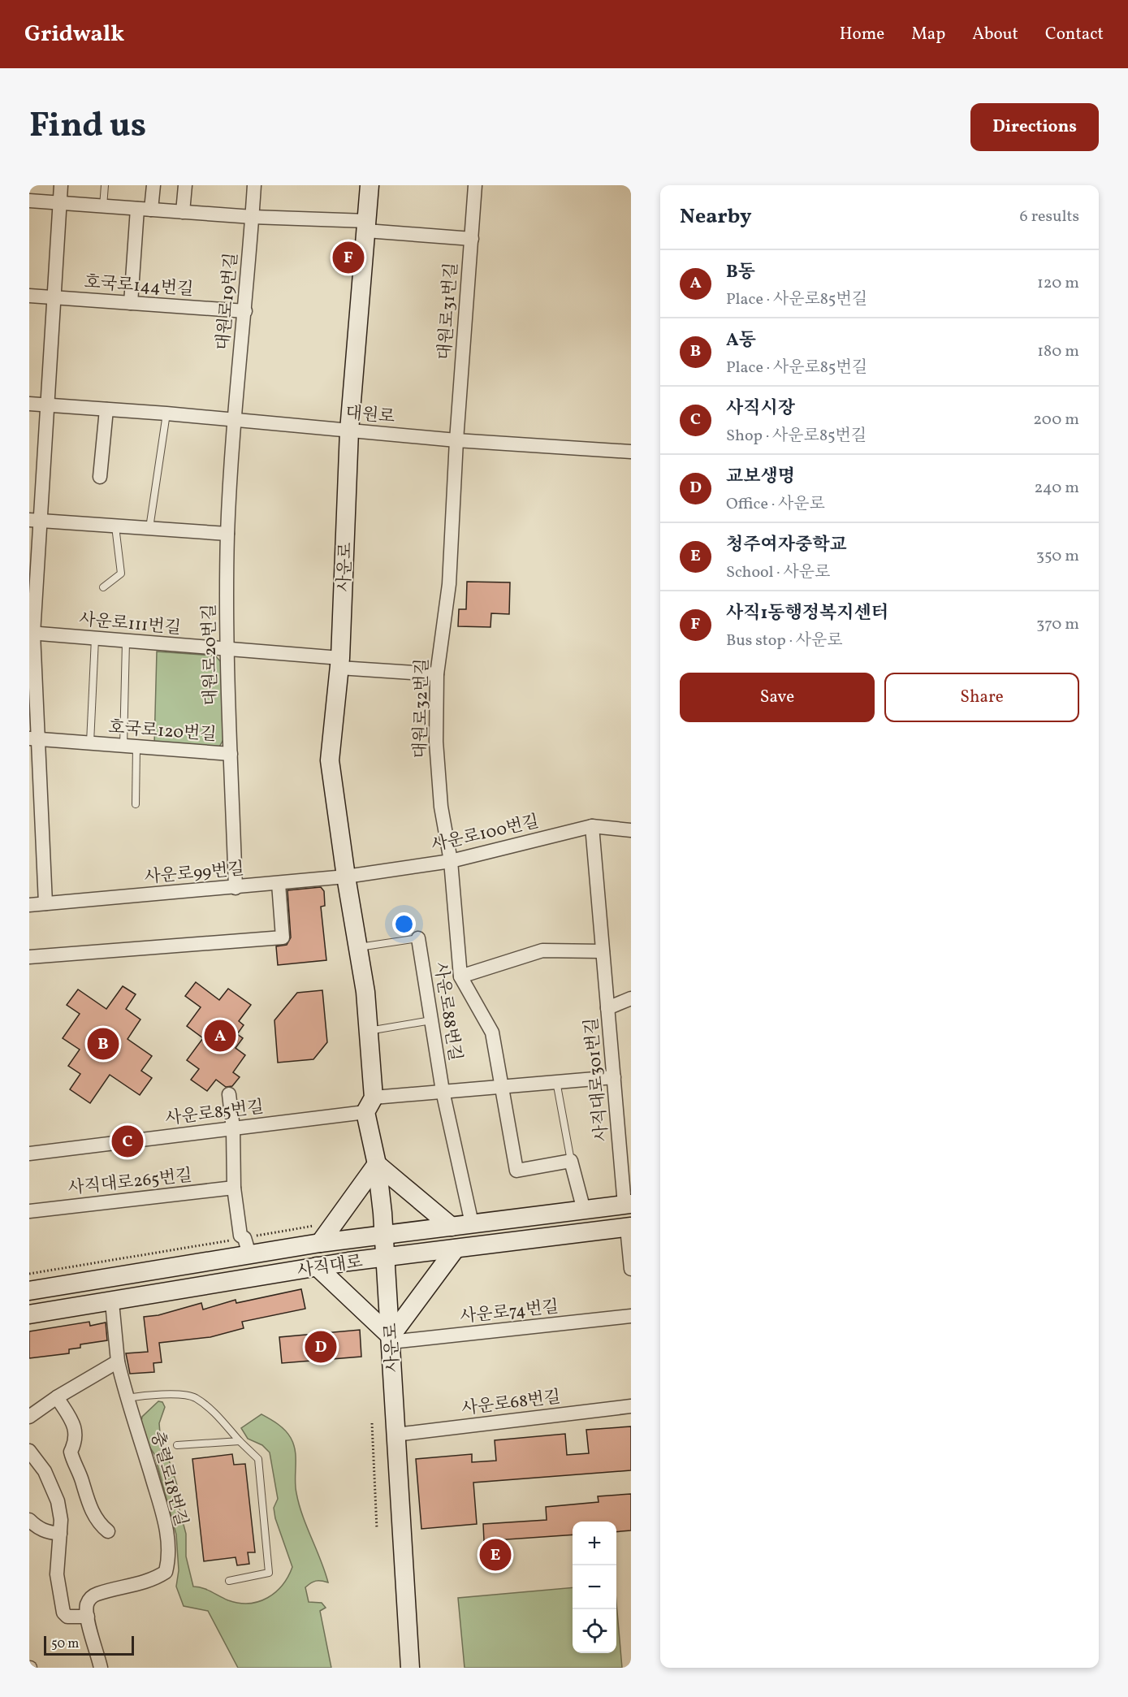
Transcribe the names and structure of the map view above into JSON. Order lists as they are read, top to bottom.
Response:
{
  "streets": {
    "street": [
      "호국로144번길",
      "대원로19번길",
      "대원로31번길",
      "대원로",
      "사운로",
      "사운로111번길",
      "대원로20번길",
      "대원로32번길",
      "호국로120번길",
      "사운로100번길",
      "사운로99번길",
      "사운로88번길",
      "사직대로301번길",
      "사운로85번길",
      "사직대로265번길",
      "사직대로",
      "사운로74번길",
      "사운로68번길",
      "충렬로18번길"
    ]
  },
  "crossings": [
    ["호국로144번길", "대원로19번길"],
    ["대원로19번길", "대원로"],
    ["대원로19번길", "대원로20번길"],
    ["대원로31번길", "대원로"],
    ["대원로31번길", "대원로32번길"],
    ["대원로", "사운로"],
    ["대원로", "대원로20번길"],
    ["대원로", "대원로32번길"],
    ["사운로", "사운로111번길"],
    ["사운로", "사운로100번길"],
    ["사운로", "사운로99번길"],
    ["사운로", "사운로85번길"],
    ["사운로", "사직대로"],
    ["사운로", "사운로74번길"],
    ["사운로", "사운로68번길"],
    ["사운로111번길", "대원로20번길"],
    ["사운로111번길", "대원로32번길"],
    ["사운로111번길", "호국로120번길"],
    ["대원로20번길", "호국로120번길"],
    ["대원로20번길", "사운로99번길"],
    ["대원로32번길", "사운로100번길"],
    ["사운로100번길", "사운로99번길"],
    ["사운로100번길", "사직대로301번길"],
    ["사직대로301번길", "사직대로"],
    ["사직대로", "충렬로18번길"]
  ],
  "scale_bar": "50 m",
  "page": {
    "header": "Gridwalk",
    "nav": [
      "Home",
      "Map",
      "About",
      "Contact"
    ],
    "title": "Find us",
    "buttons": [
      "Directions",
      ["Save", "Share"]
    ],
    "heading": ["Nearby", "6 results"],
    "pins": [
      "F",
      "A",
      "B",
      "C",
      "D",
      "E"
    ],
    "list": [
      {
        "mark": "A",
        "name": "B동",
        "note": "Place · 사운로85번길",
        "value": "120 m"
      },
      {
        "mark": "B",
        "name": "A동",
        "note": "Place · 사운로85번길",
        "value": "180 m"
      },
      {
        "mark": "C",
        "name": "사직시장",
        "note": "Shop · 사운로85번길",
        "value": "200 m"
      },
      {
        "mark": "D",
        "name": "교보생명",
        "note": "Office · 사운로",
        "value": "240 m"
      },
      {
        "mark": "E",
        "name": "청주여자중학교",
        "note": "School · 사운로",
        "value": "350 m"
      },
      {
        "mark": "F",
        "name": "사직1동행정복지센터",
        "note": "Bus stop · 사운로",
        "value": "370 m"
      }
    ],
    "map_buttons": ["+", "−"],
    "scale": "50 m"
  }
}
